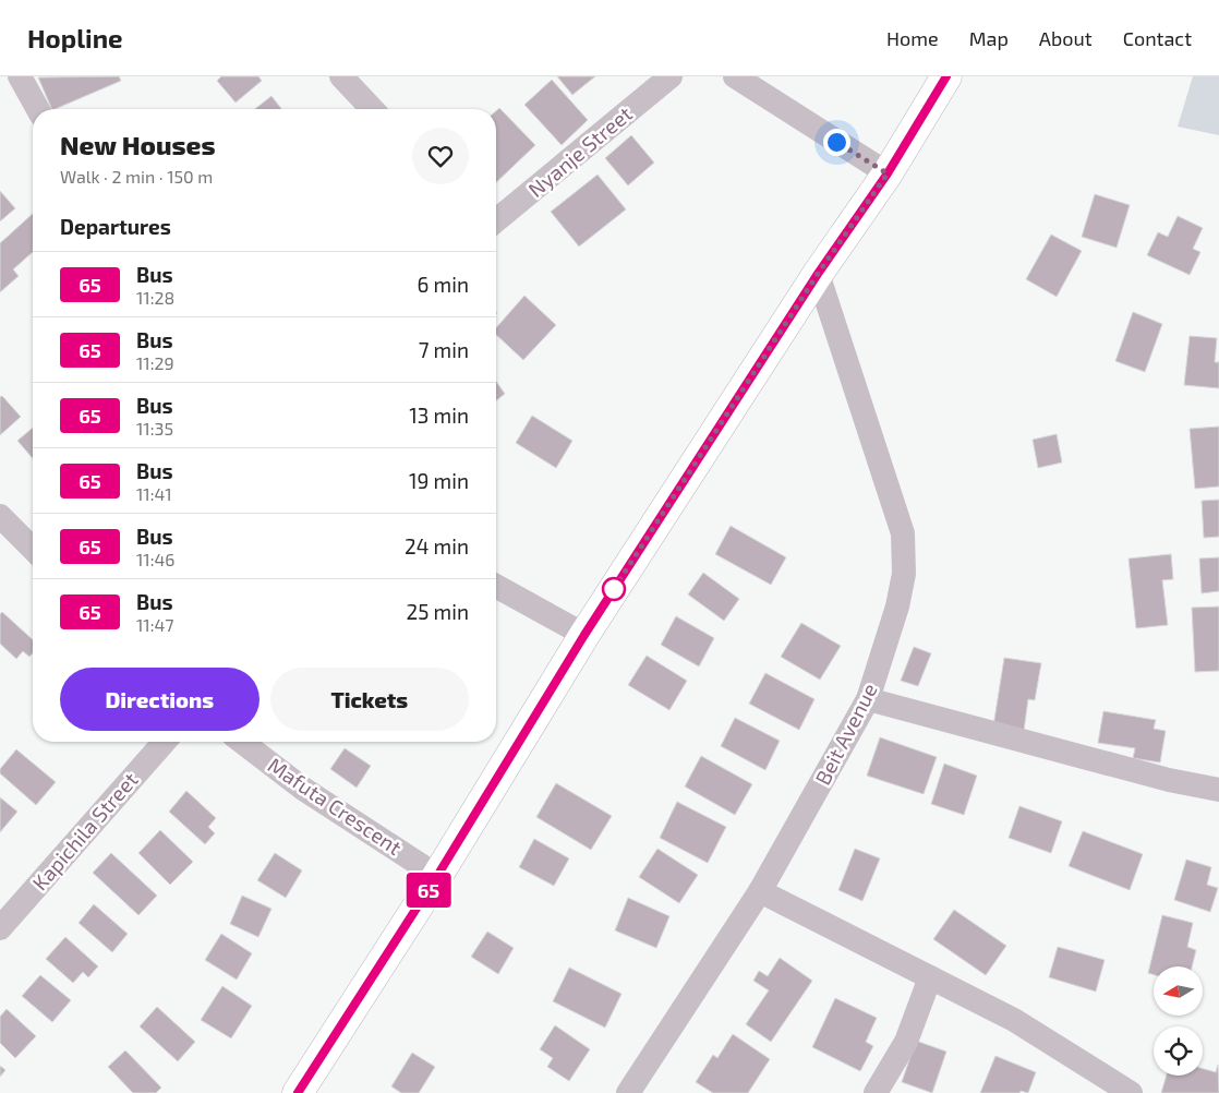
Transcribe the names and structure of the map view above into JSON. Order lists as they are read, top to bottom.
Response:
{
  "streets": {
    "street": [
      "Nyanje Street",
      "Beit Avenue",
      "Mafuta Crescent",
      "Kapichila Street"
    ]
  },
  "lines": ["bus line 65"],
  "north": "left",
  "page": {
    "header": "Hopline",
    "nav": [
      "Home",
      "Map",
      "About",
      "Contact"
    ],
    "on_map": "65",
    "heading": [
      ["New Houses", "Walk · 2 min · 150 m"],
      "Departures"
    ],
    "list": [
      {
        "mark": "65",
        "name": "Bus",
        "note": "11:28",
        "value": "6 min"
      },
      {
        "mark": "65",
        "name": "Bus",
        "note": "11:29",
        "value": "7 min"
      },
      {
        "mark": "65",
        "name": "Bus",
        "note": "11:35",
        "value": "13 min"
      },
      {
        "mark": "65",
        "name": "Bus",
        "note": "11:41",
        "value": "19 min"
      },
      {
        "mark": "65",
        "name": "Bus",
        "note": "11:46",
        "value": "24 min"
      },
      {
        "mark": "65",
        "name": "Bus",
        "note": "11:47",
        "value": "25 min"
      }
    ],
    "buttons": ["Directions", "Tickets"]
  }
}
